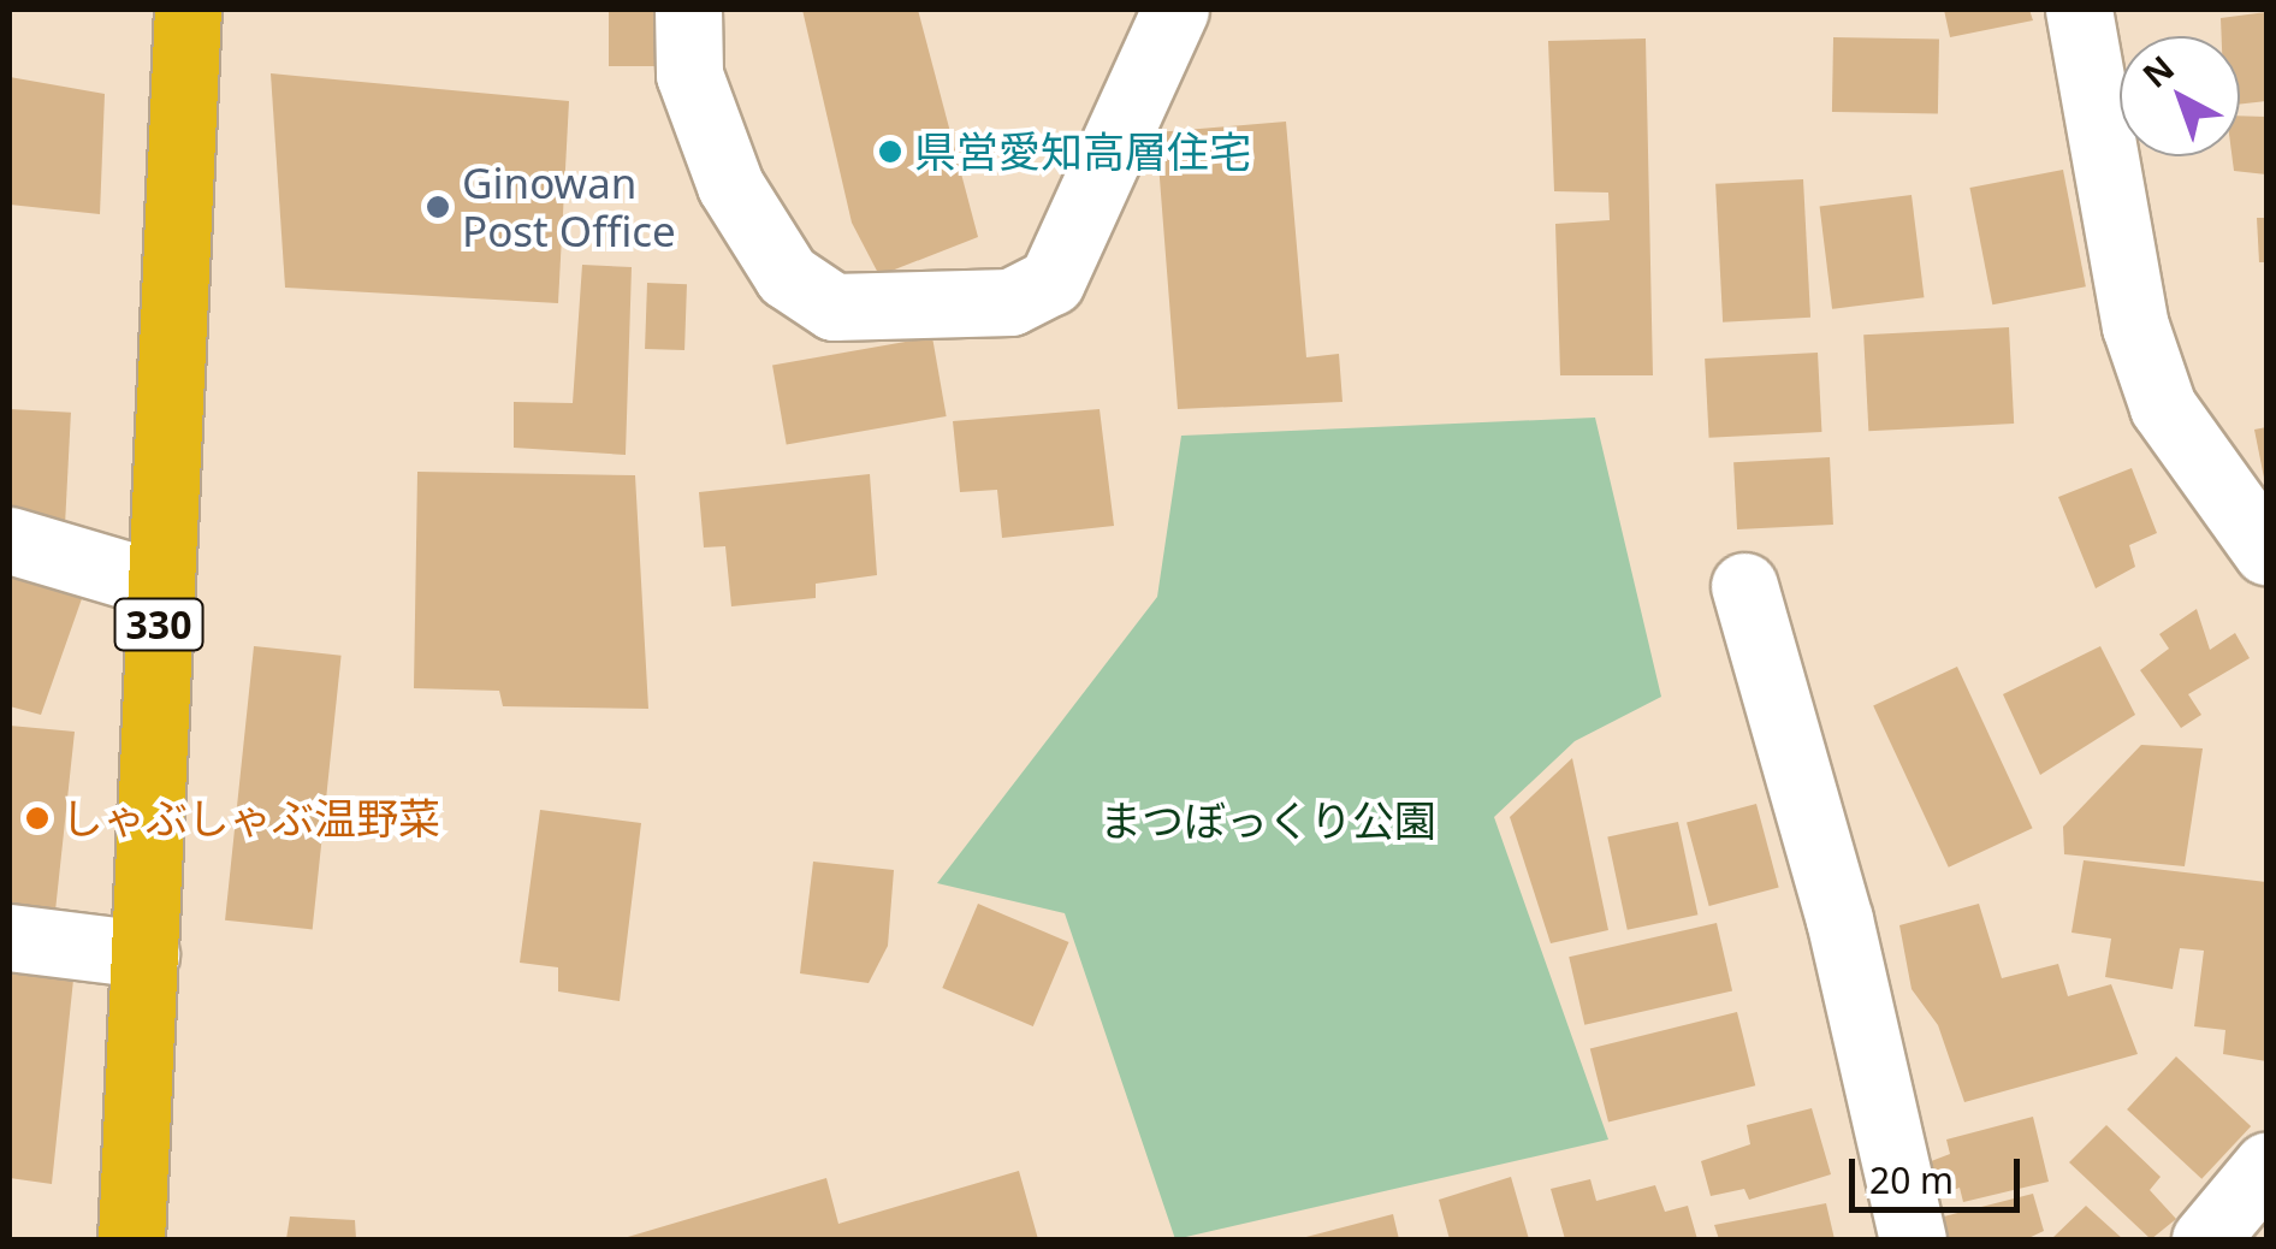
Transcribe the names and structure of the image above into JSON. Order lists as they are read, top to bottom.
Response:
{
  "streets": {
    "highway": ["330"]
  },
  "parks": ["まつぼっくり公園"],
  "places": ["県営愛知高層住宅", "Ginowan Post Office", "しゃぶしゃぶ温野菜"],
  "scale_bar": "20 m",
  "north": "top left"
}
